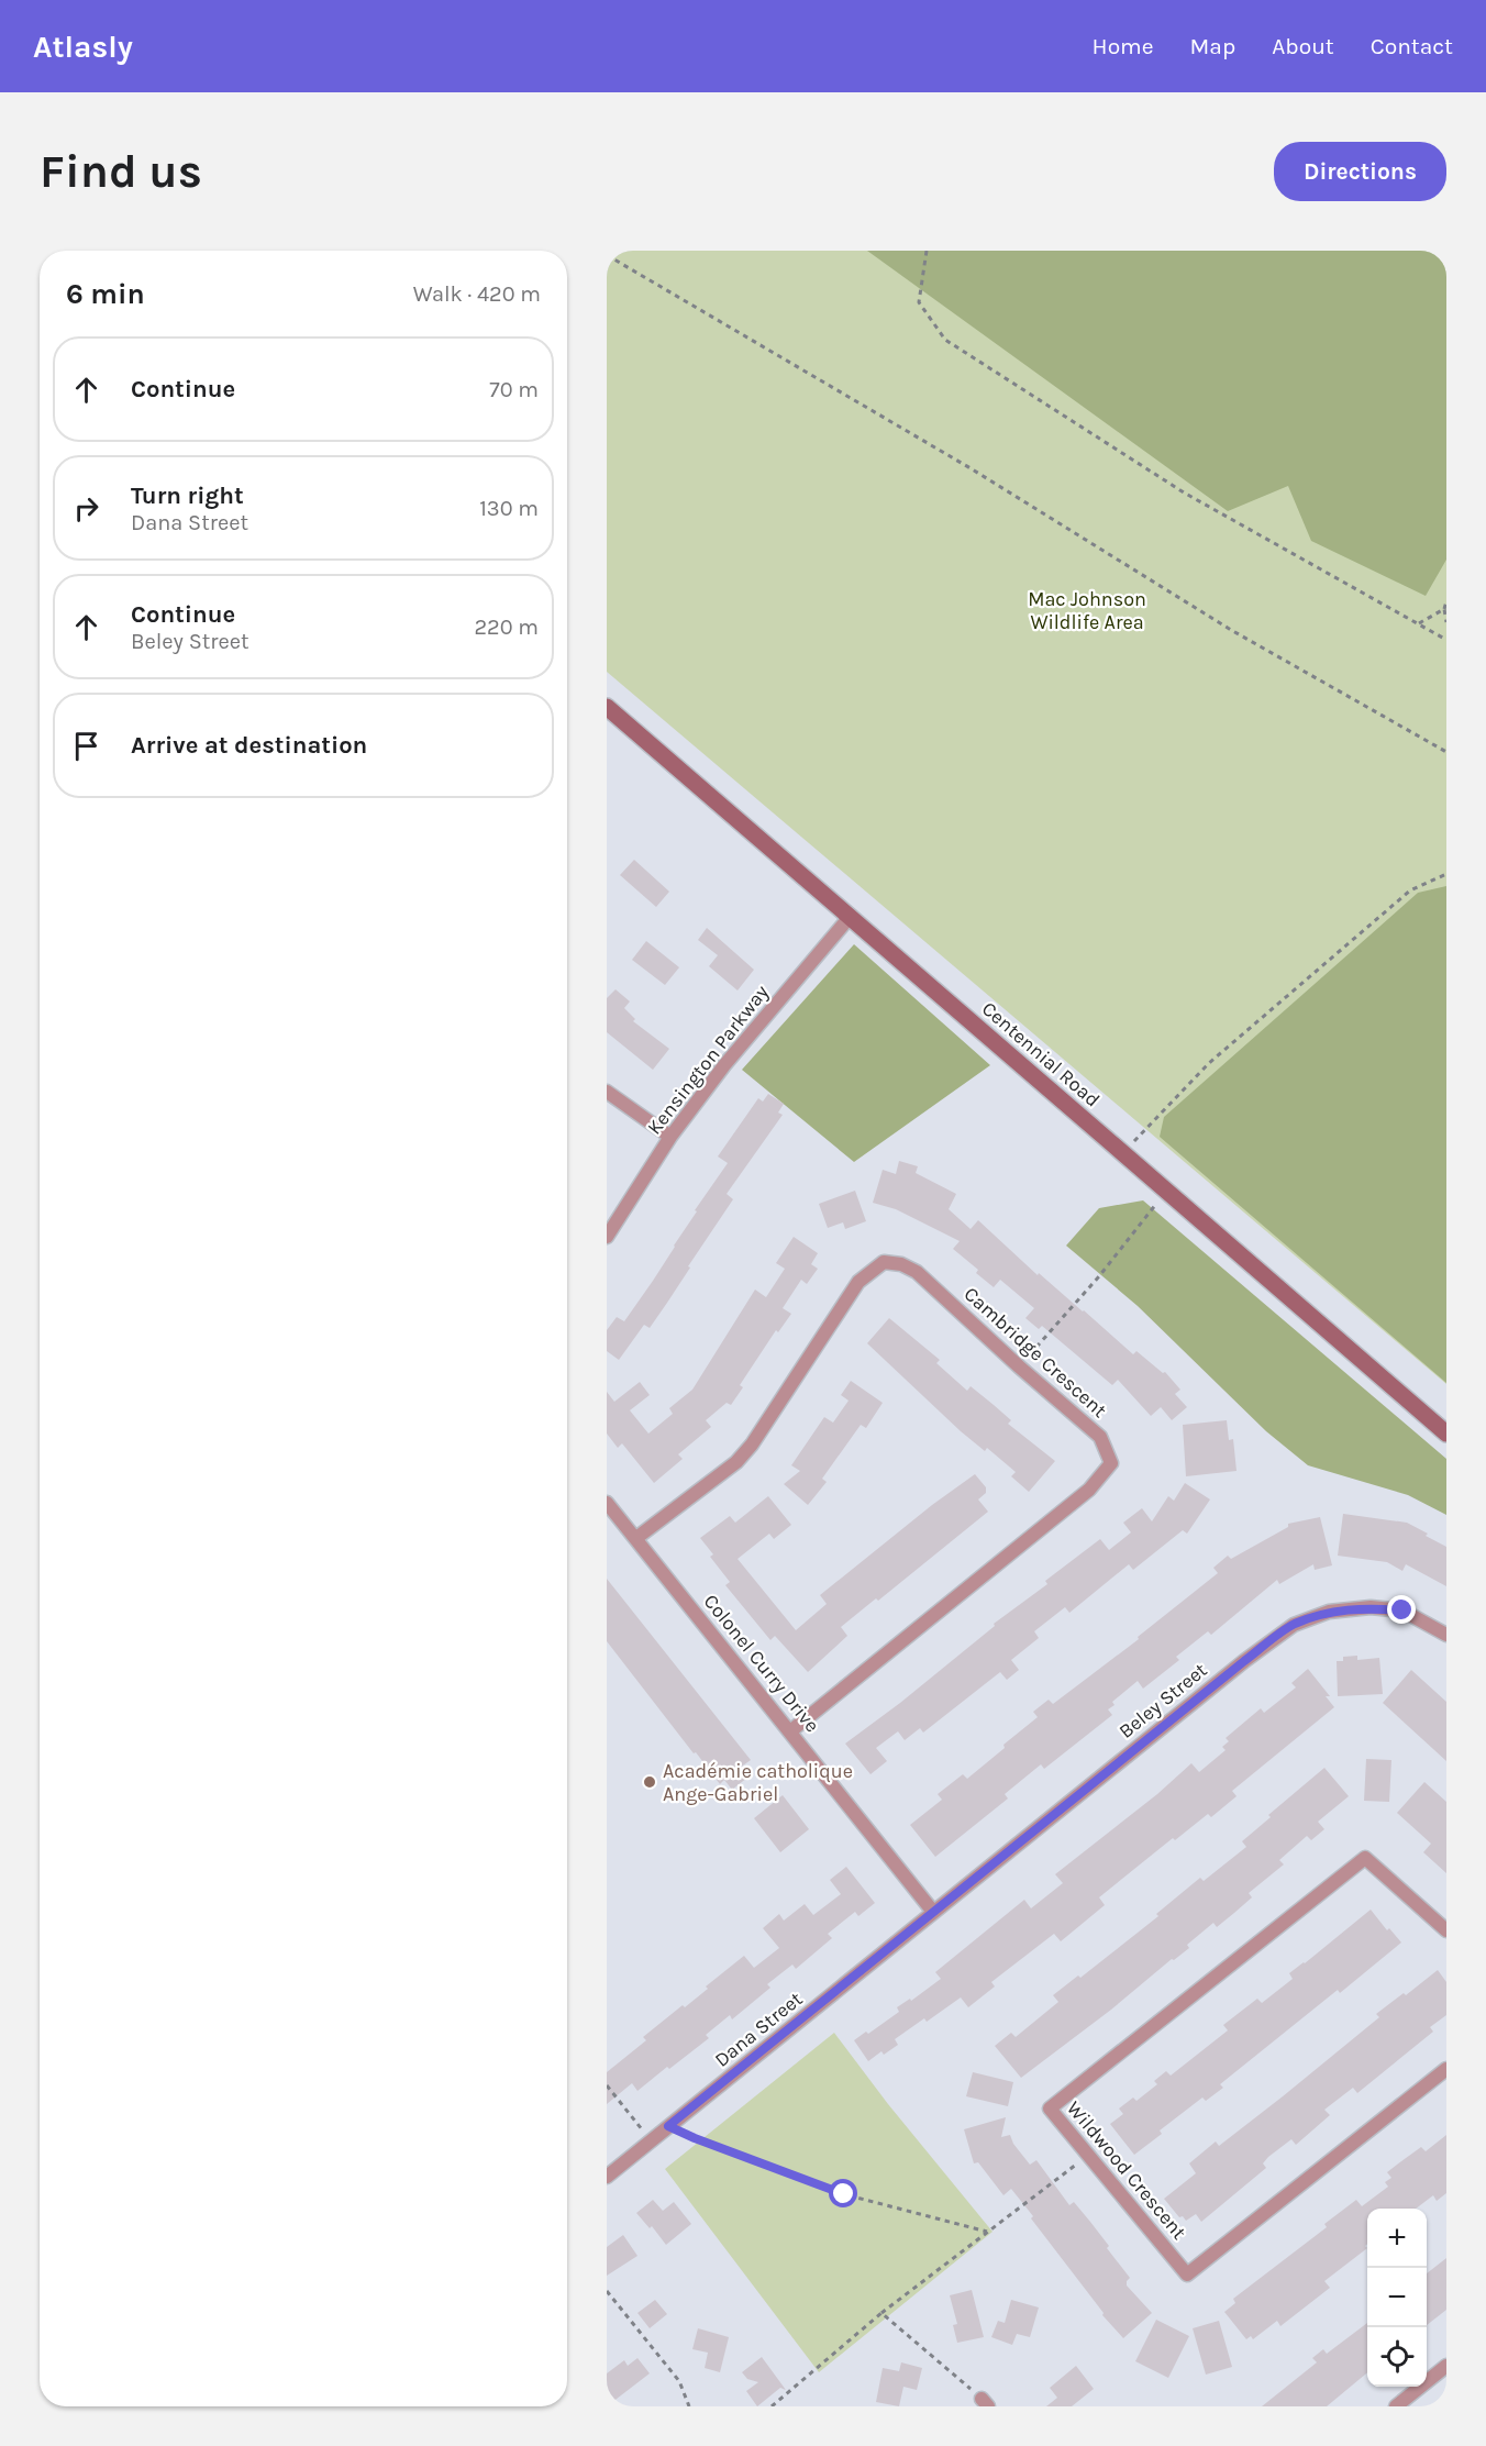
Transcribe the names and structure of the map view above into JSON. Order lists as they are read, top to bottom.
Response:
{
  "streets": {
    "main road": ["Centennial Road"],
    "street": [
      "Kensington Parkway",
      "Cambridge Crescent",
      "Colonel Curry Drive",
      "Beley Street",
      "Dana Street",
      "Wildwood Crescent"
    ]
  },
  "crossings": [
    ["Centennial Road", "Kensington Parkway"],
    ["Cambridge Crescent", "Colonel Curry Drive"],
    ["Colonel Curry Drive", "Beley Street"],
    ["Colonel Curry Drive", "Dana Street"],
    ["Beley Street", "Dana Street"]
  ],
  "parks": ["Mac Johnson Wildlife Area"],
  "places": ["Académie catholique Ange-Gabriel"],
  "page": {
    "header": "Atlasly",
    "nav": [
      "Home",
      "Map",
      "About",
      "Contact"
    ],
    "buttons": "Directions",
    "title": "Find us",
    "heading": ["6 min", "Walk · 420 m"],
    "list": [
      ["Continue", "70 m"],
      ["Turn right", "Dana Street", "130 m"],
      ["Continue", "Beley Street", "220 m"],
      "Arrive at destination"
    ],
    "map_buttons": ["+", "−"]
  }
}
